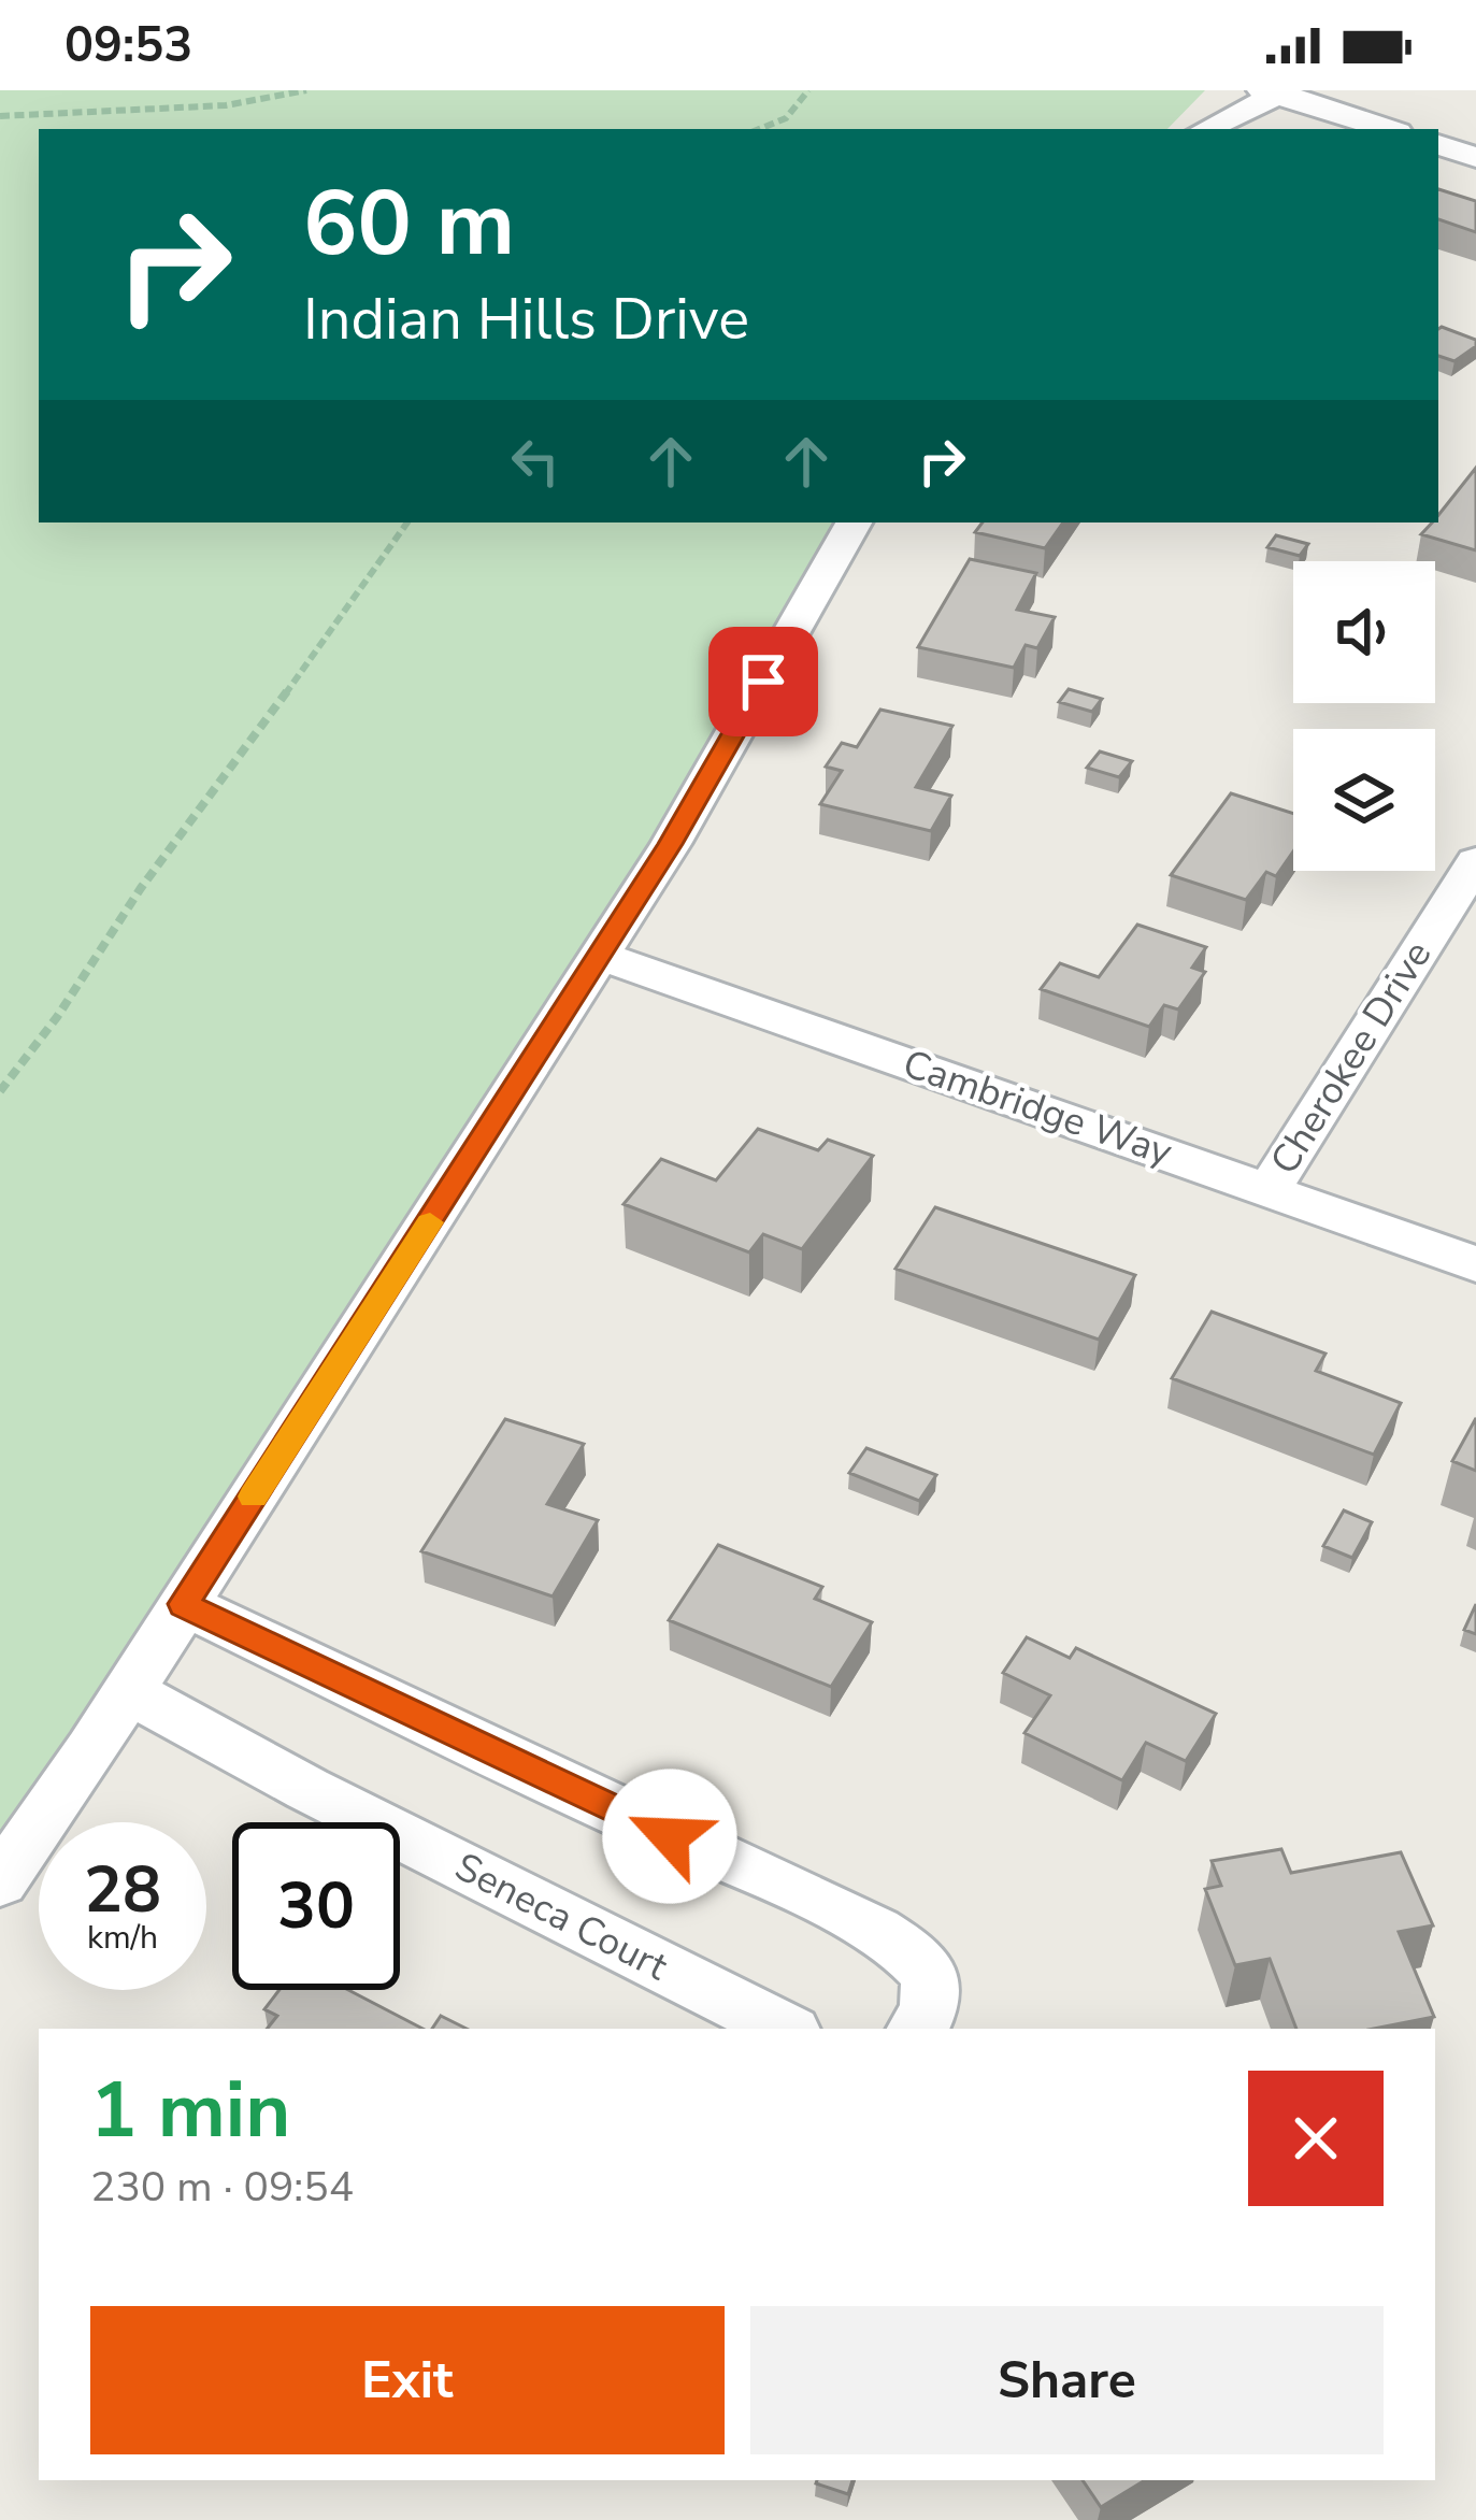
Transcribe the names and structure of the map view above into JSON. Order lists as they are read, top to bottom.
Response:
{
  "streets": {
    "street": ["Cherokee Drive", "Cambridge Way", "Seneca Court"]
  },
  "crossings": [
    ["Cherokee Drive", "Cambridge Way"]
  ],
  "page": {
    "status": "09:53",
    "turn": ["60 m", "Indian Hills Drive"],
    "speed": "28 km/h",
    "limit": "30",
    "heading": ["1 min", "230 m · 09:54"],
    "buttons": ["Exit", "Share"]
  }
}
